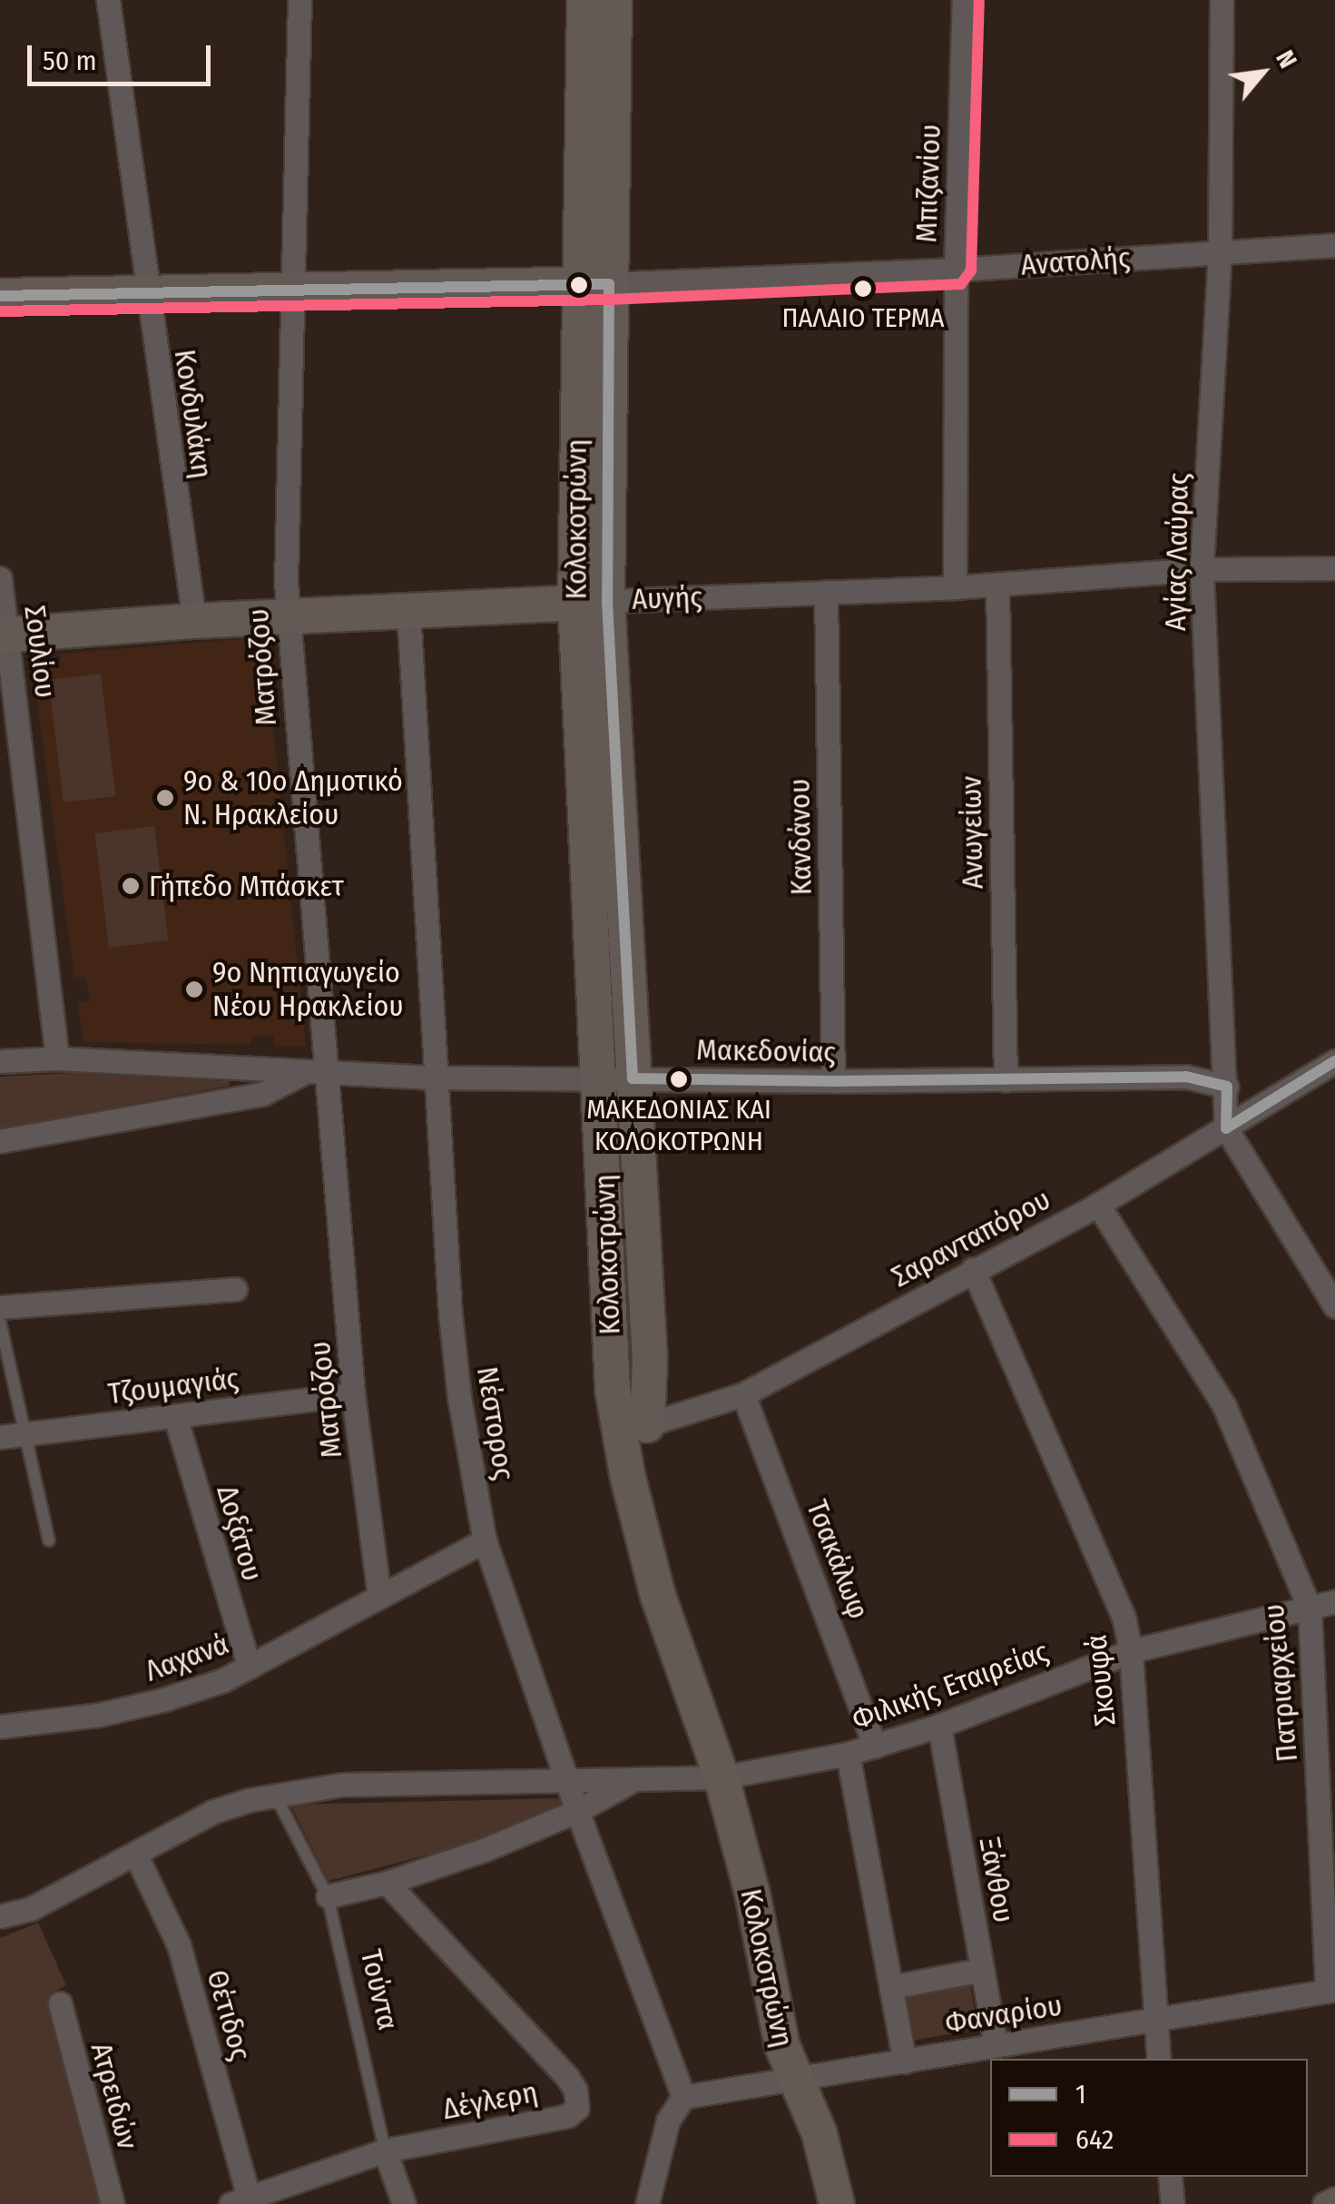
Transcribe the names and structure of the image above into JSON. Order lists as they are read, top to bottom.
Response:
{
  "streets": {
    "street": [
      "Μπιζανίου",
      "Ανατολής",
      "Κονδυλάκη",
      "Κολοκοτρώνη",
      "Αγίας Λαύρας",
      "Αυγής",
      "Σουλίου",
      "Ματρόζου",
      "Ανωγείων",
      "Κανδάνου",
      "Μακεδονίας",
      "Σαρανταπόρου",
      "Τζουμαγιάς",
      "Νέστορος",
      "Δοξάτου",
      "Τσακάλωφ",
      "Λαχανά",
      "Σκουφά",
      "Πατριαρχείου",
      "Φιλικής Εταιρείας",
      "Ξάνθου",
      "Τούντα",
      "Φαναρίου",
      "Θέτιδος",
      "Ατρειδών",
      "Δέγλερη"
    ]
  },
  "crossings": [
    ["Μπιζανίου", "Ανατολής"],
    ["Μπιζανίου", "Αυγής"],
    ["Ανατολής", "Κονδυλάκη"],
    ["Ανατολής", "Κολοκοτρώνη"],
    ["Ανατολής", "Αγίας Λαύρας"],
    ["Ανατολής", "Ματρόζου"],
    ["Κονδυλάκη", "Αυγής"],
    ["Κολοκοτρώνη", "Αυγής"],
    ["Κολοκοτρώνη", "Μακεδονίας"],
    ["Κολοκοτρώνη", "Σαρανταπόρου"],
    ["Κολοκοτρώνη", "Φιλικής Εταιρείας"],
    ["Κολοκοτρώνη", "Φαναρίου"],
    ["Αγίας Λαύρας", "Αυγής"],
    ["Αγίας Λαύρας", "Μακεδονίας"],
    ["Αγίας Λαύρας", "Σαρανταπόρου"],
    ["Αυγής", "Σουλίου"],
    ["Αυγής", "Ματρόζου"],
    ["Αυγής", "Ανωγείων"],
    ["Αυγής", "Κανδάνου"],
    ["Αυγής", "Νέστορος"],
    ["Σουλίου", "Μακεδονίας"],
    ["Ματρόζου", "Μακεδονίας"],
    ["Ματρόζου", "Τζουμαγιάς"],
    ["Ματρόζου", "Λαχανά"],
    ["Ανωγείων", "Μακεδονίας"],
    ["Κανδάνου", "Μακεδονίας"],
    ["Μακεδονίας", "Νέστορος"],
    ["Σαρανταπόρου", "Τσακάλωφ"],
    ["Σαρανταπόρου", "Σκουφά"],
    ["Σαρανταπόρου", "Πατριαρχείου"],
    ["Τζουμαγιάς", "Δοξάτου"],
    ["Νέστορος", "Φιλικής Εταιρείας"],
    ["Νέστορος", "Φαναρίου"],
    ["Δοξάτου", "Λαχανά"],
    ["Τσακάλωφ", "Φιλικής Εταιρείας"],
    ["Σκουφά", "Φιλικής Εταιρείας"],
    ["Σκουφά", "Φαναρίου"],
    ["Πατριαρχείου", "Φιλικής Εταιρείας"],
    ["Πατριαρχείου", "Φαναρίου"],
    ["Φιλικής Εταιρείας", "Ξάνθου"],
    ["Φιλικής Εταιρείας", "Τούντα"],
    ["Φιλικής Εταιρείας", "Θέτιδος"],
    ["Φιλικής Εταιρείας", "Δέγλερη"],
    ["Ξάνθου", "Φαναρίου"],
    ["Τούντα", "Δέγλερη"],
    ["Θέτιδος", "Δέγλερη"]
  ],
  "places": [
    "ΠΑΛΑΙΟ ΤΕΡΜΑ",
    "9ο & 10ο Δημοτικό Ν. Ηρακλείου",
    "Γήπεδο Μπάσκετ",
    "9ο Νηπιαγωγείο Νέου Ηρακλείου",
    "ΜΑΚΕΔΟΝΙΑΣ ΚΑΙ ΚΟΛΟΚΟΤΡΩΝΗ"
  ],
  "lines": ["transit line 642", "transit line 1"],
  "legend": ["1", "642"],
  "scale_bar": "50 m",
  "north": "top right"
}
